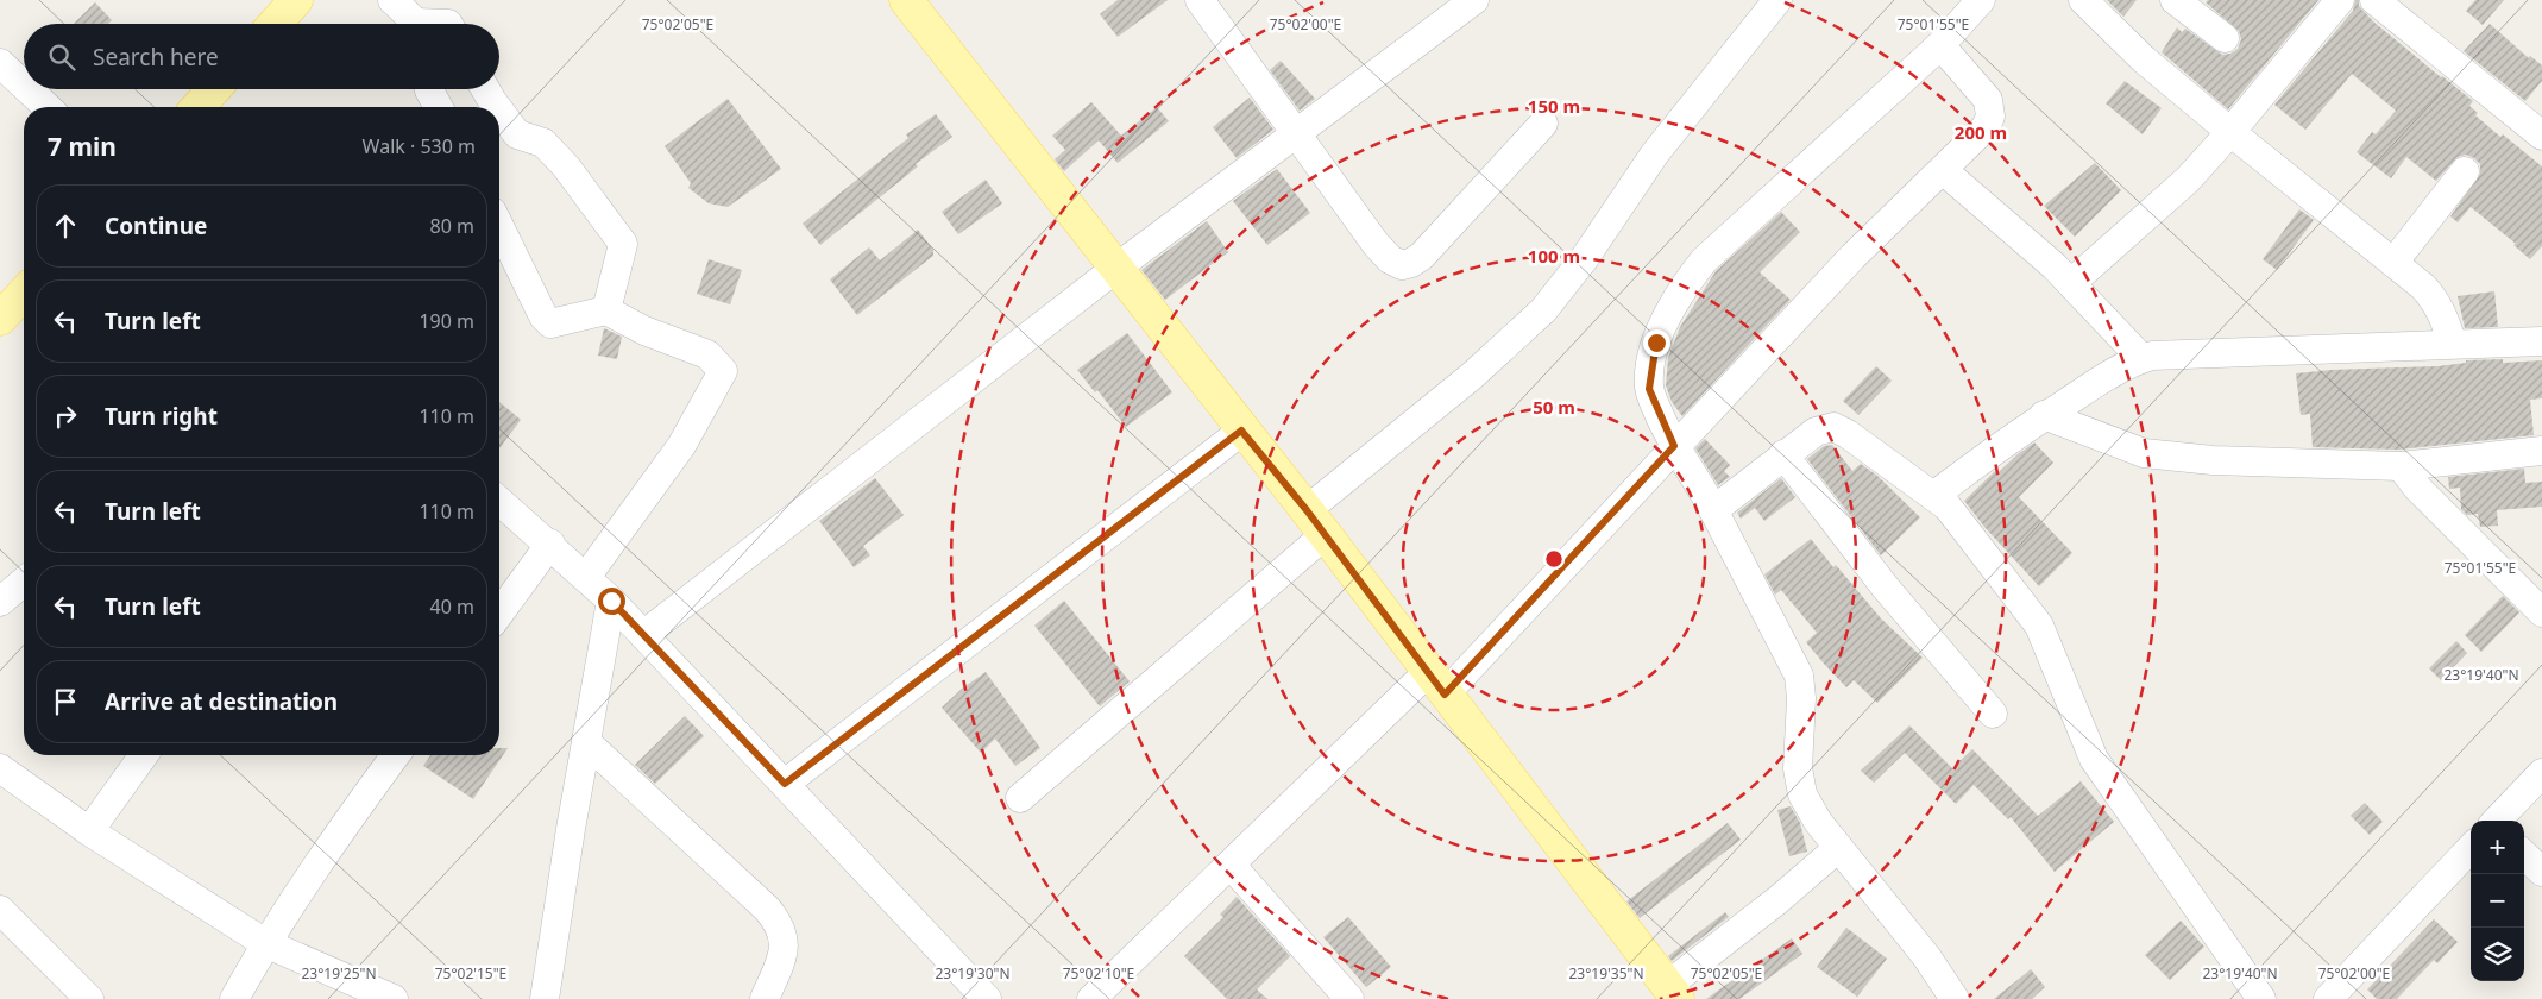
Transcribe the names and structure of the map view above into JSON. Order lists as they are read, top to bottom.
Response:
{
  "page": {
    "search": "Search here",
    "heading": ["7 min", "Walk · 530 m"],
    "list": [
      ["Continue", "80 m"],
      ["Turn left", "190 m"],
      ["Turn right", "110 m"],
      ["Turn left", "110 m"],
      ["Turn left", "40 m"],
      "Arrive at destination"
    ],
    "map_buttons": ["+", "−"]
  },
  "coordinates": [
    "75°02'05\"E",
    "75°02'00\"E",
    "75°01'55\"E",
    "23°19'40\"N",
    "23°19'25\"N",
    "23°19'30\"N",
    "23°19'35\"N",
    "75°02'15\"E",
    "75°02'10\"E"
  ],
  "rings": [
    "150 m",
    "200 m",
    "100 m",
    "50 m"
  ]
}
